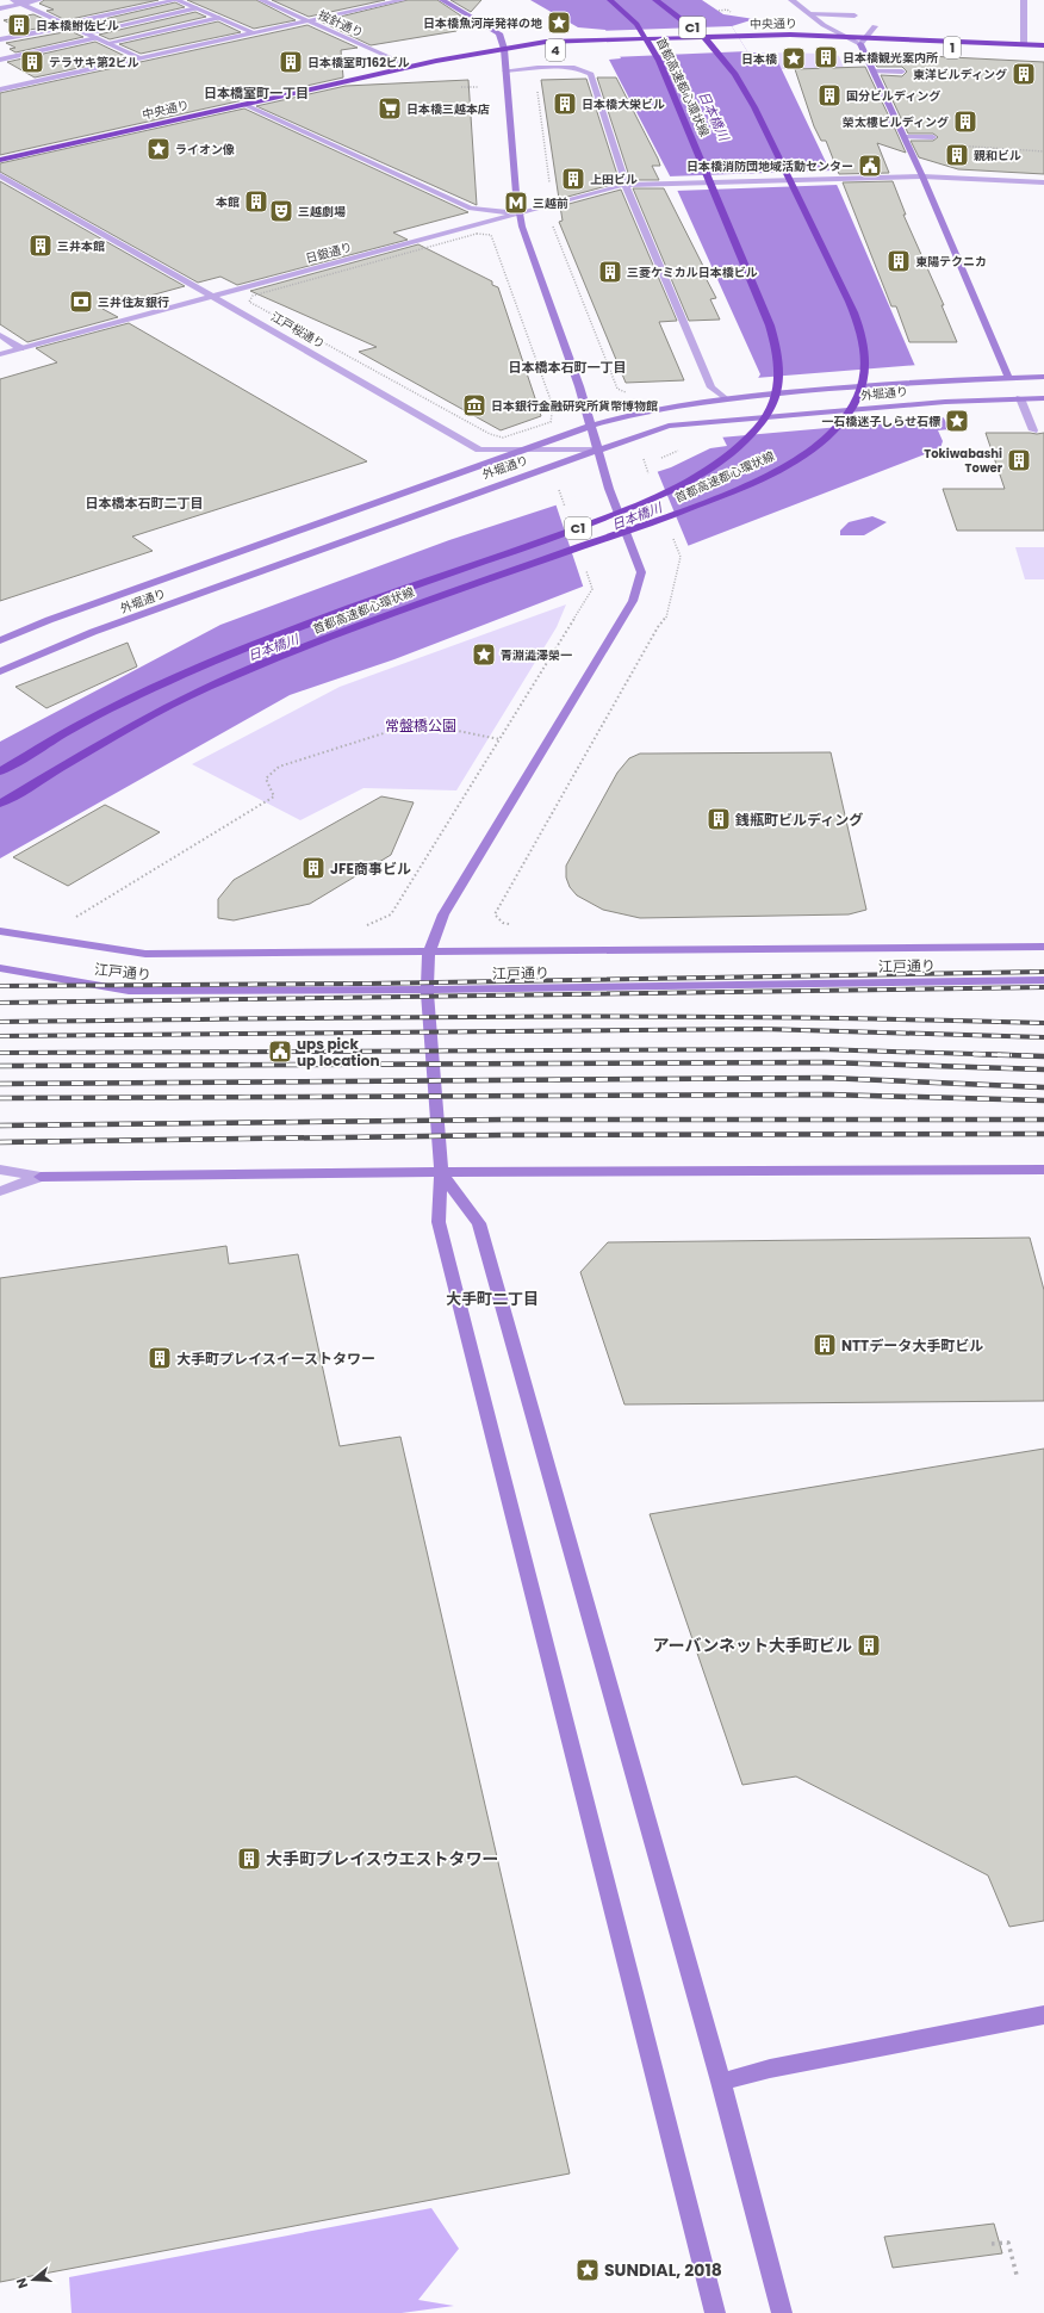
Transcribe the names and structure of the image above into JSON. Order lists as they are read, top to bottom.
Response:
{
  "streets": {
    "highway": [
      "中央通り",
      "C1",
      "1",
      "4",
      "首都高速都心環状線"
    ],
    "street": [
      "按針通り",
      "日銀通り",
      "江戸桜通り",
      "外堀通り",
      "江戸通り"
    ]
  },
  "crossings": [
    ["按針通り", "中央通り"],
    ["日銀通り", "江戸桜通り"],
    ["江戸桜通り", "外堀通り"]
  ],
  "districts": [
    "日本橋室町一丁目",
    "日本橋本石町一丁目",
    "日本橋本石町二丁目",
    "大手町二丁目"
  ],
  "water": ["日本橋川"],
  "parks": ["常盤橋公園"],
  "places": {
    "place": [
      "日本橋魚河岸発祥の地",
      "日本橋",
      "ライオン像",
      "一石橋迷子しらせ石標",
      "青淵澁澤榮一",
      "SUNDIAL, 2018"
    ],
    "building": [
      "日本橋鮒佐ビル",
      "日本橋観光案内所",
      "テラサキ第2ビル",
      "日本橋室町162ビル",
      "東洋ビルディング",
      "国分ビルディング",
      "日本橋大栄ビル",
      "榮太樓ビルディング",
      "親和ビル",
      "上田ビル",
      "本館",
      "三井本館",
      "東陽テクニカ",
      "三菱ケミカル日本橋ビル",
      "Tokiwabashi Tower",
      "銭瓶町ビルディング",
      "JFE商事ビル",
      "NTTデータ大手町ビル",
      "大手町プレイスイーストタワー",
      "アーバンネット大手町ビル",
      "大手町プレイスウエストタワー"
    ],
    "supermarket": ["日本橋三越本店"],
    "public building": ["日本橋消防団地域活動センター", "ups pick up location"],
    "metro station": ["三越前"],
    "theatre": ["三越劇場"],
    "bank": ["三井住友銀行"],
    "museum": ["日本銀行金融研究所貨幣博物館"]
  },
  "north": "left"
}
